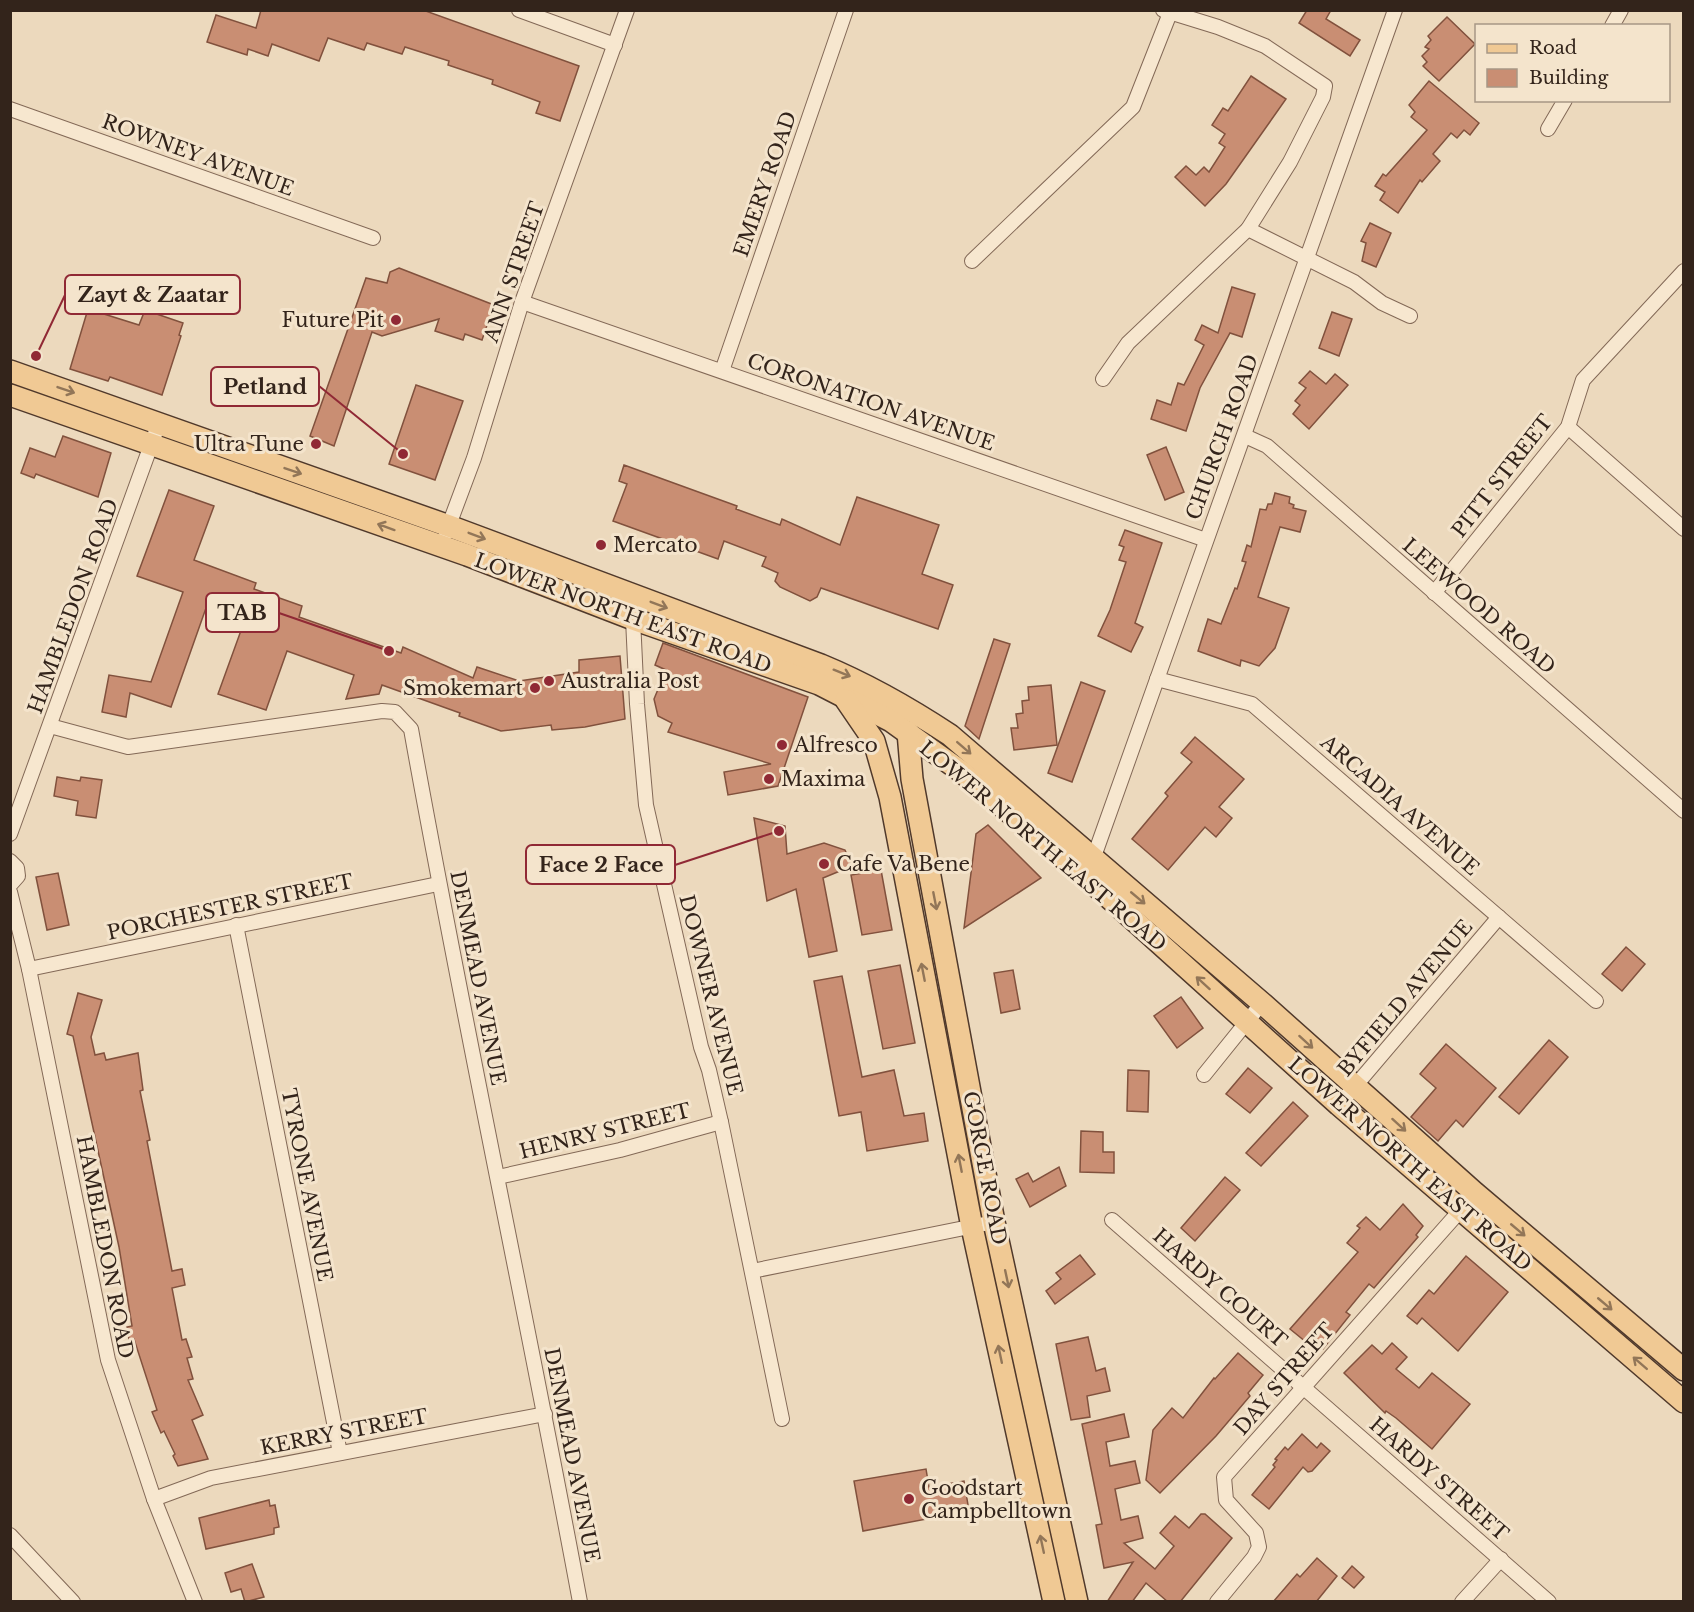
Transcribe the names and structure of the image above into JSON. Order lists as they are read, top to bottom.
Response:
{
  "streets": {
    "main road": ["LOWER NORTH EAST ROAD", "GORGE ROAD"],
    "street": [
      "ROWNEY AVENUE",
      "EMERY ROAD",
      "ANN STREET",
      "CORONATION AVENUE",
      "CHURCH ROAD",
      "PITT STREET",
      "HAMBLEDON ROAD",
      "LEEWOOD ROAD",
      "ARCADIA AVENUE",
      "PORCHESTER STREET",
      "DENMEAD AVENUE",
      "DOWNER AVENUE",
      "BYFIELD AVENUE",
      "HENRY STREET",
      "TYRONE AVENUE",
      "HARDY COURT",
      "DAY STREET",
      "KERRY STREET",
      "HARDY STREET"
    ]
  },
  "crossings": [
    ["EMERY ROAD", "CORONATION AVENUE"],
    ["ANN STREET", "CORONATION AVENUE"],
    ["ANN STREET", "LOWER NORTH EAST ROAD"],
    ["CORONATION AVENUE", "CHURCH ROAD"],
    ["CHURCH ROAD", "LEEWOOD ROAD"],
    ["CHURCH ROAD", "LOWER NORTH EAST ROAD"],
    ["CHURCH ROAD", "ARCADIA AVENUE"],
    ["PITT STREET", "LEEWOOD ROAD"],
    ["HAMBLEDON ROAD", "LOWER NORTH EAST ROAD"],
    ["HAMBLEDON ROAD", "PORCHESTER STREET"],
    ["HAMBLEDON ROAD", "DENMEAD AVENUE"],
    ["HAMBLEDON ROAD", "KERRY STREET"],
    ["LOWER NORTH EAST ROAD", "DOWNER AVENUE"],
    ["LOWER NORTH EAST ROAD", "BYFIELD AVENUE"],
    ["LOWER NORTH EAST ROAD", "GORGE ROAD"],
    ["LOWER NORTH EAST ROAD", "DAY STREET"],
    ["ARCADIA AVENUE", "BYFIELD AVENUE"],
    ["PORCHESTER STREET", "DENMEAD AVENUE"],
    ["PORCHESTER STREET", "TYRONE AVENUE"],
    ["DENMEAD AVENUE", "HENRY STREET"],
    ["DENMEAD AVENUE", "KERRY STREET"],
    ["DOWNER AVENUE", "HENRY STREET"],
    ["TYRONE AVENUE", "KERRY STREET"],
    ["HARDY COURT", "DAY STREET"],
    ["HARDY COURT", "HARDY STREET"],
    ["DAY STREET", "HARDY STREET"]
  ],
  "places": [
    "Future Pit",
    "Zayt & Zaatar",
    "Ultra Tune",
    "Petland",
    "Mercato",
    "TAB",
    "Australia Post",
    "Smokemart",
    "Alfresco",
    "Maxima",
    "Face 2 Face",
    "Cafe Va Bene",
    "Goodstart Campbelltown"
  ],
  "legend": ["Road", "Building"]
}
